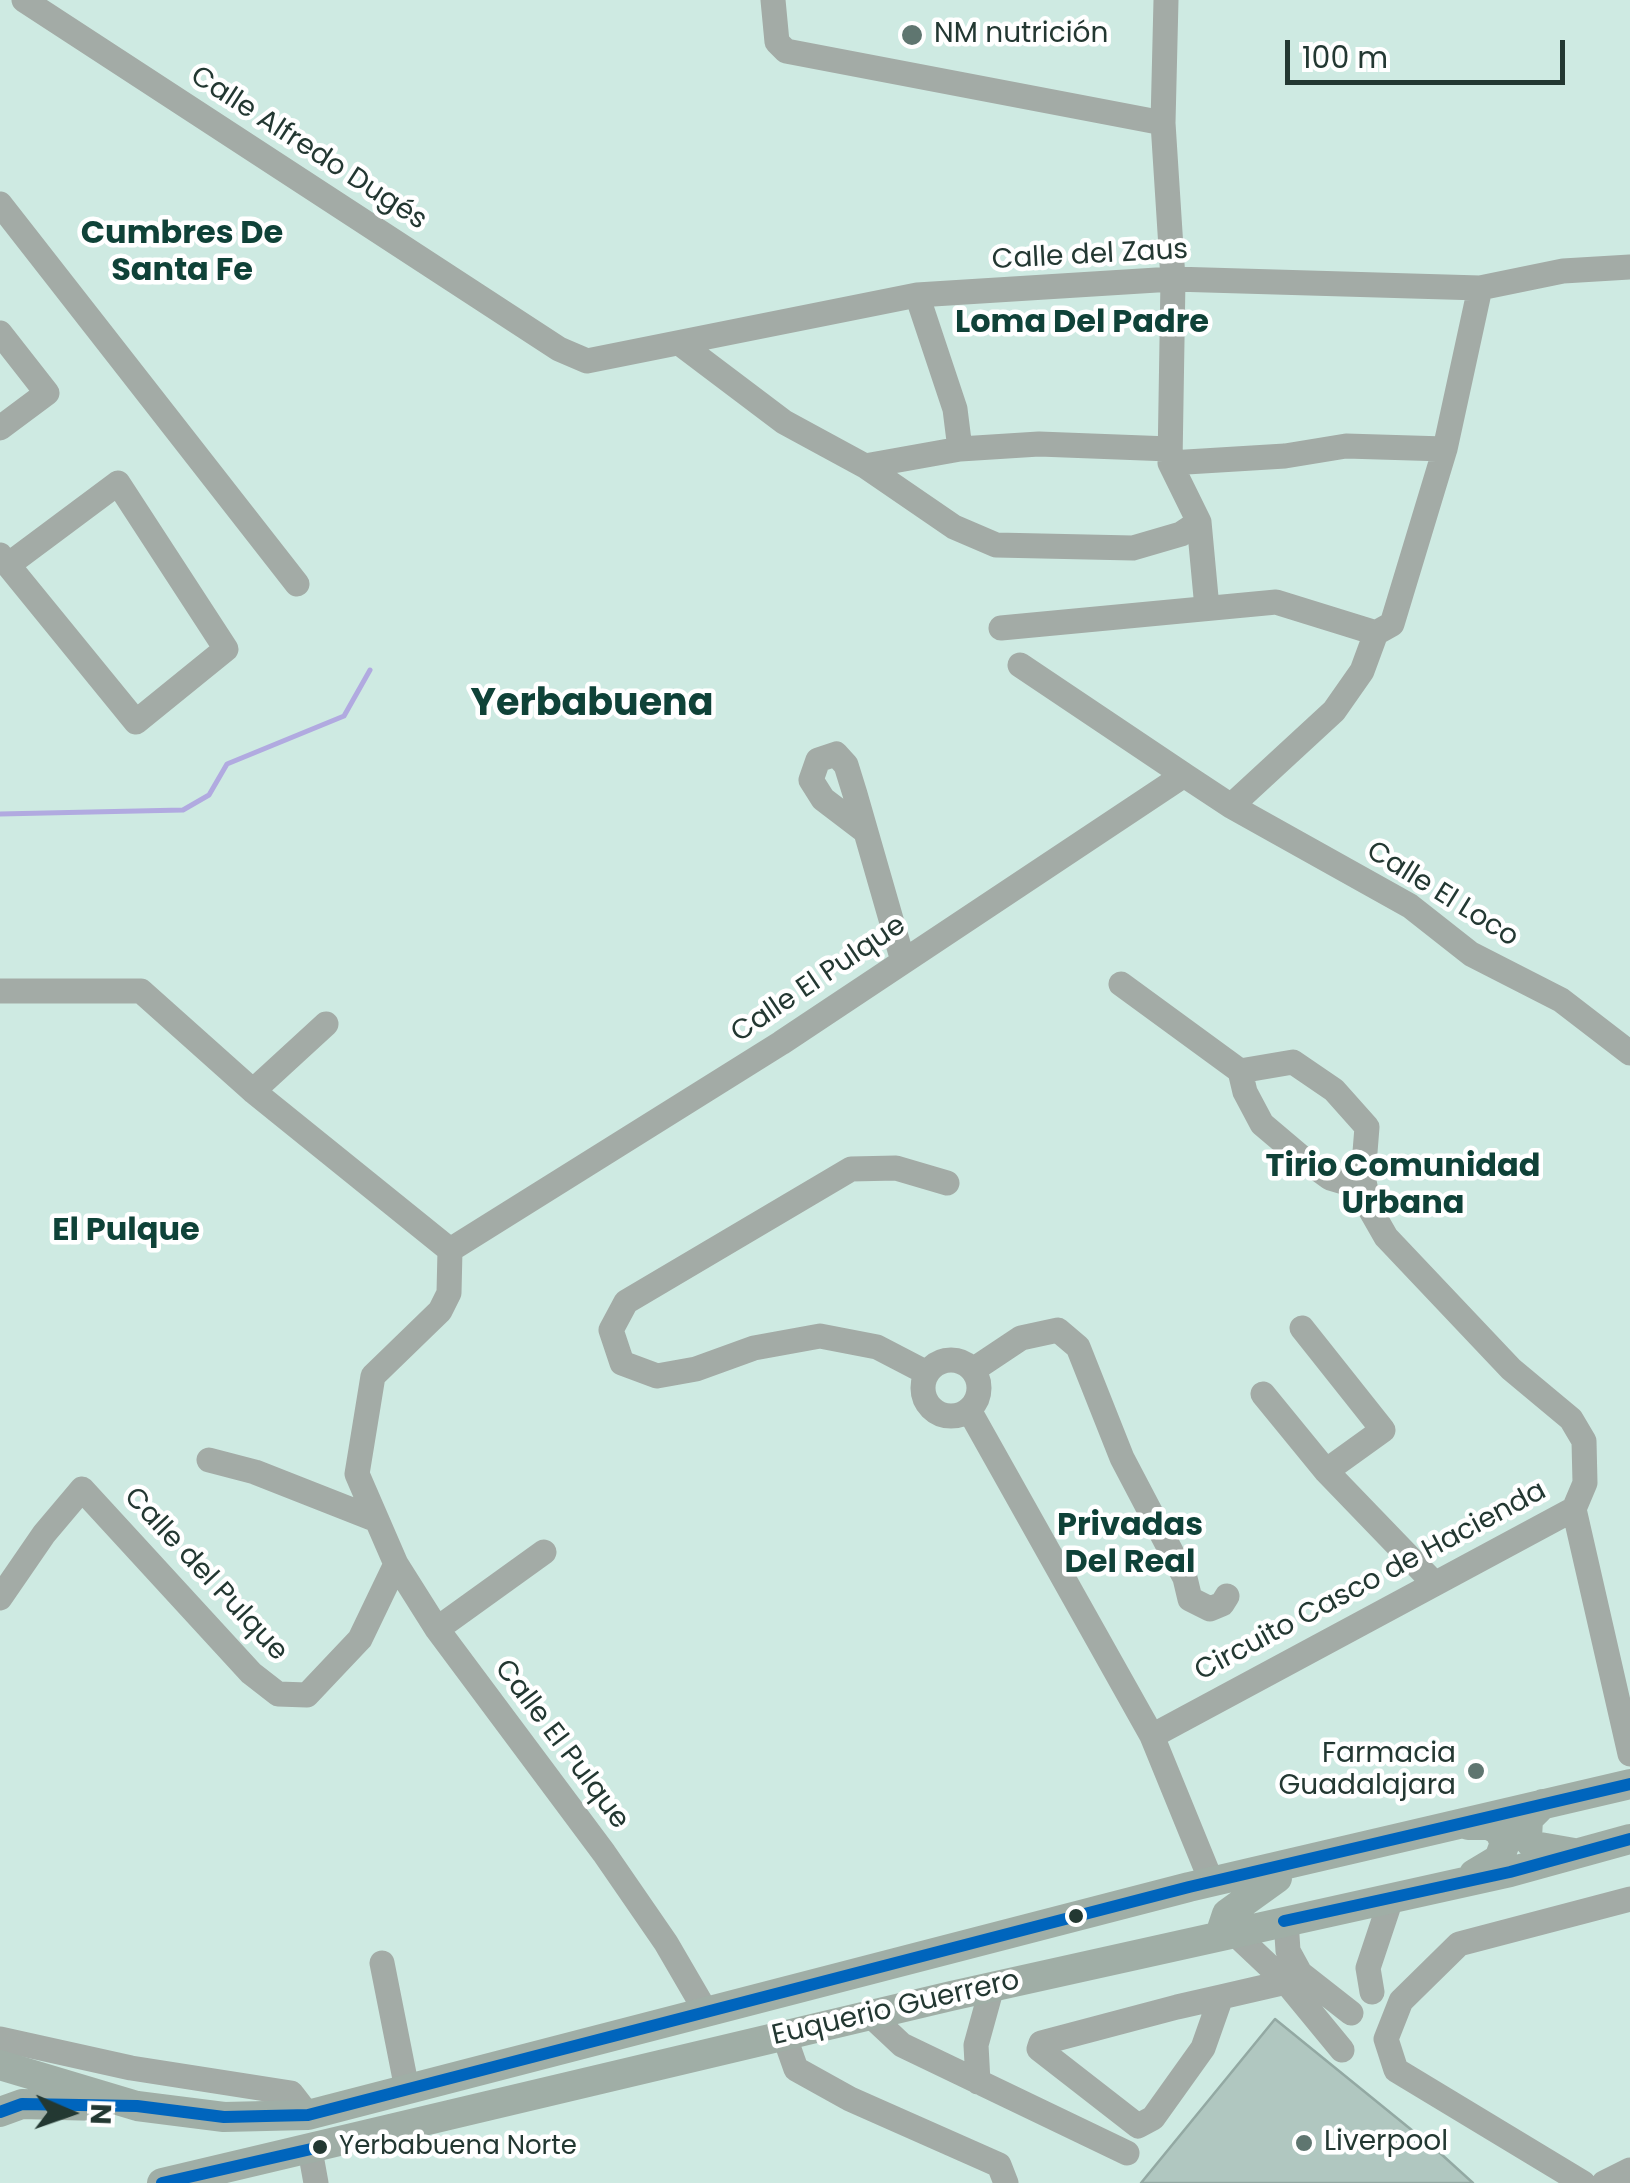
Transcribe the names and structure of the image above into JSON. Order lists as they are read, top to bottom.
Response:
{
  "streets": {
    "main road": ["Euquerio Guerrero"],
    "street": [
      "Calle Alfredo Dugés",
      "Calle del Zaus",
      "Calle El Loco",
      "Calle El Pulque",
      "Calle del Pulque",
      "Circuito Casco de Hacienda"
    ]
  },
  "crossings": [
    ["Calle Alfredo Dugés", "Calle del Zaus"],
    ["Calle El Pulque", "Calle del Pulque"],
    ["Calle El Pulque", "Euquerio Guerrero"]
  ],
  "districts": [
    "Cumbres De Santa Fe",
    "Loma Del Padre",
    "Yerbabuena",
    "Tirio Comunidad Urbana",
    "El Pulque",
    "Privadas Del Real"
  ],
  "places": [
    "NM nutrición",
    "Farmacia Guadalajara",
    "Liverpool",
    "Yerbabuena Norte"
  ],
  "scale_bar": "100 m",
  "north": "right"
}
